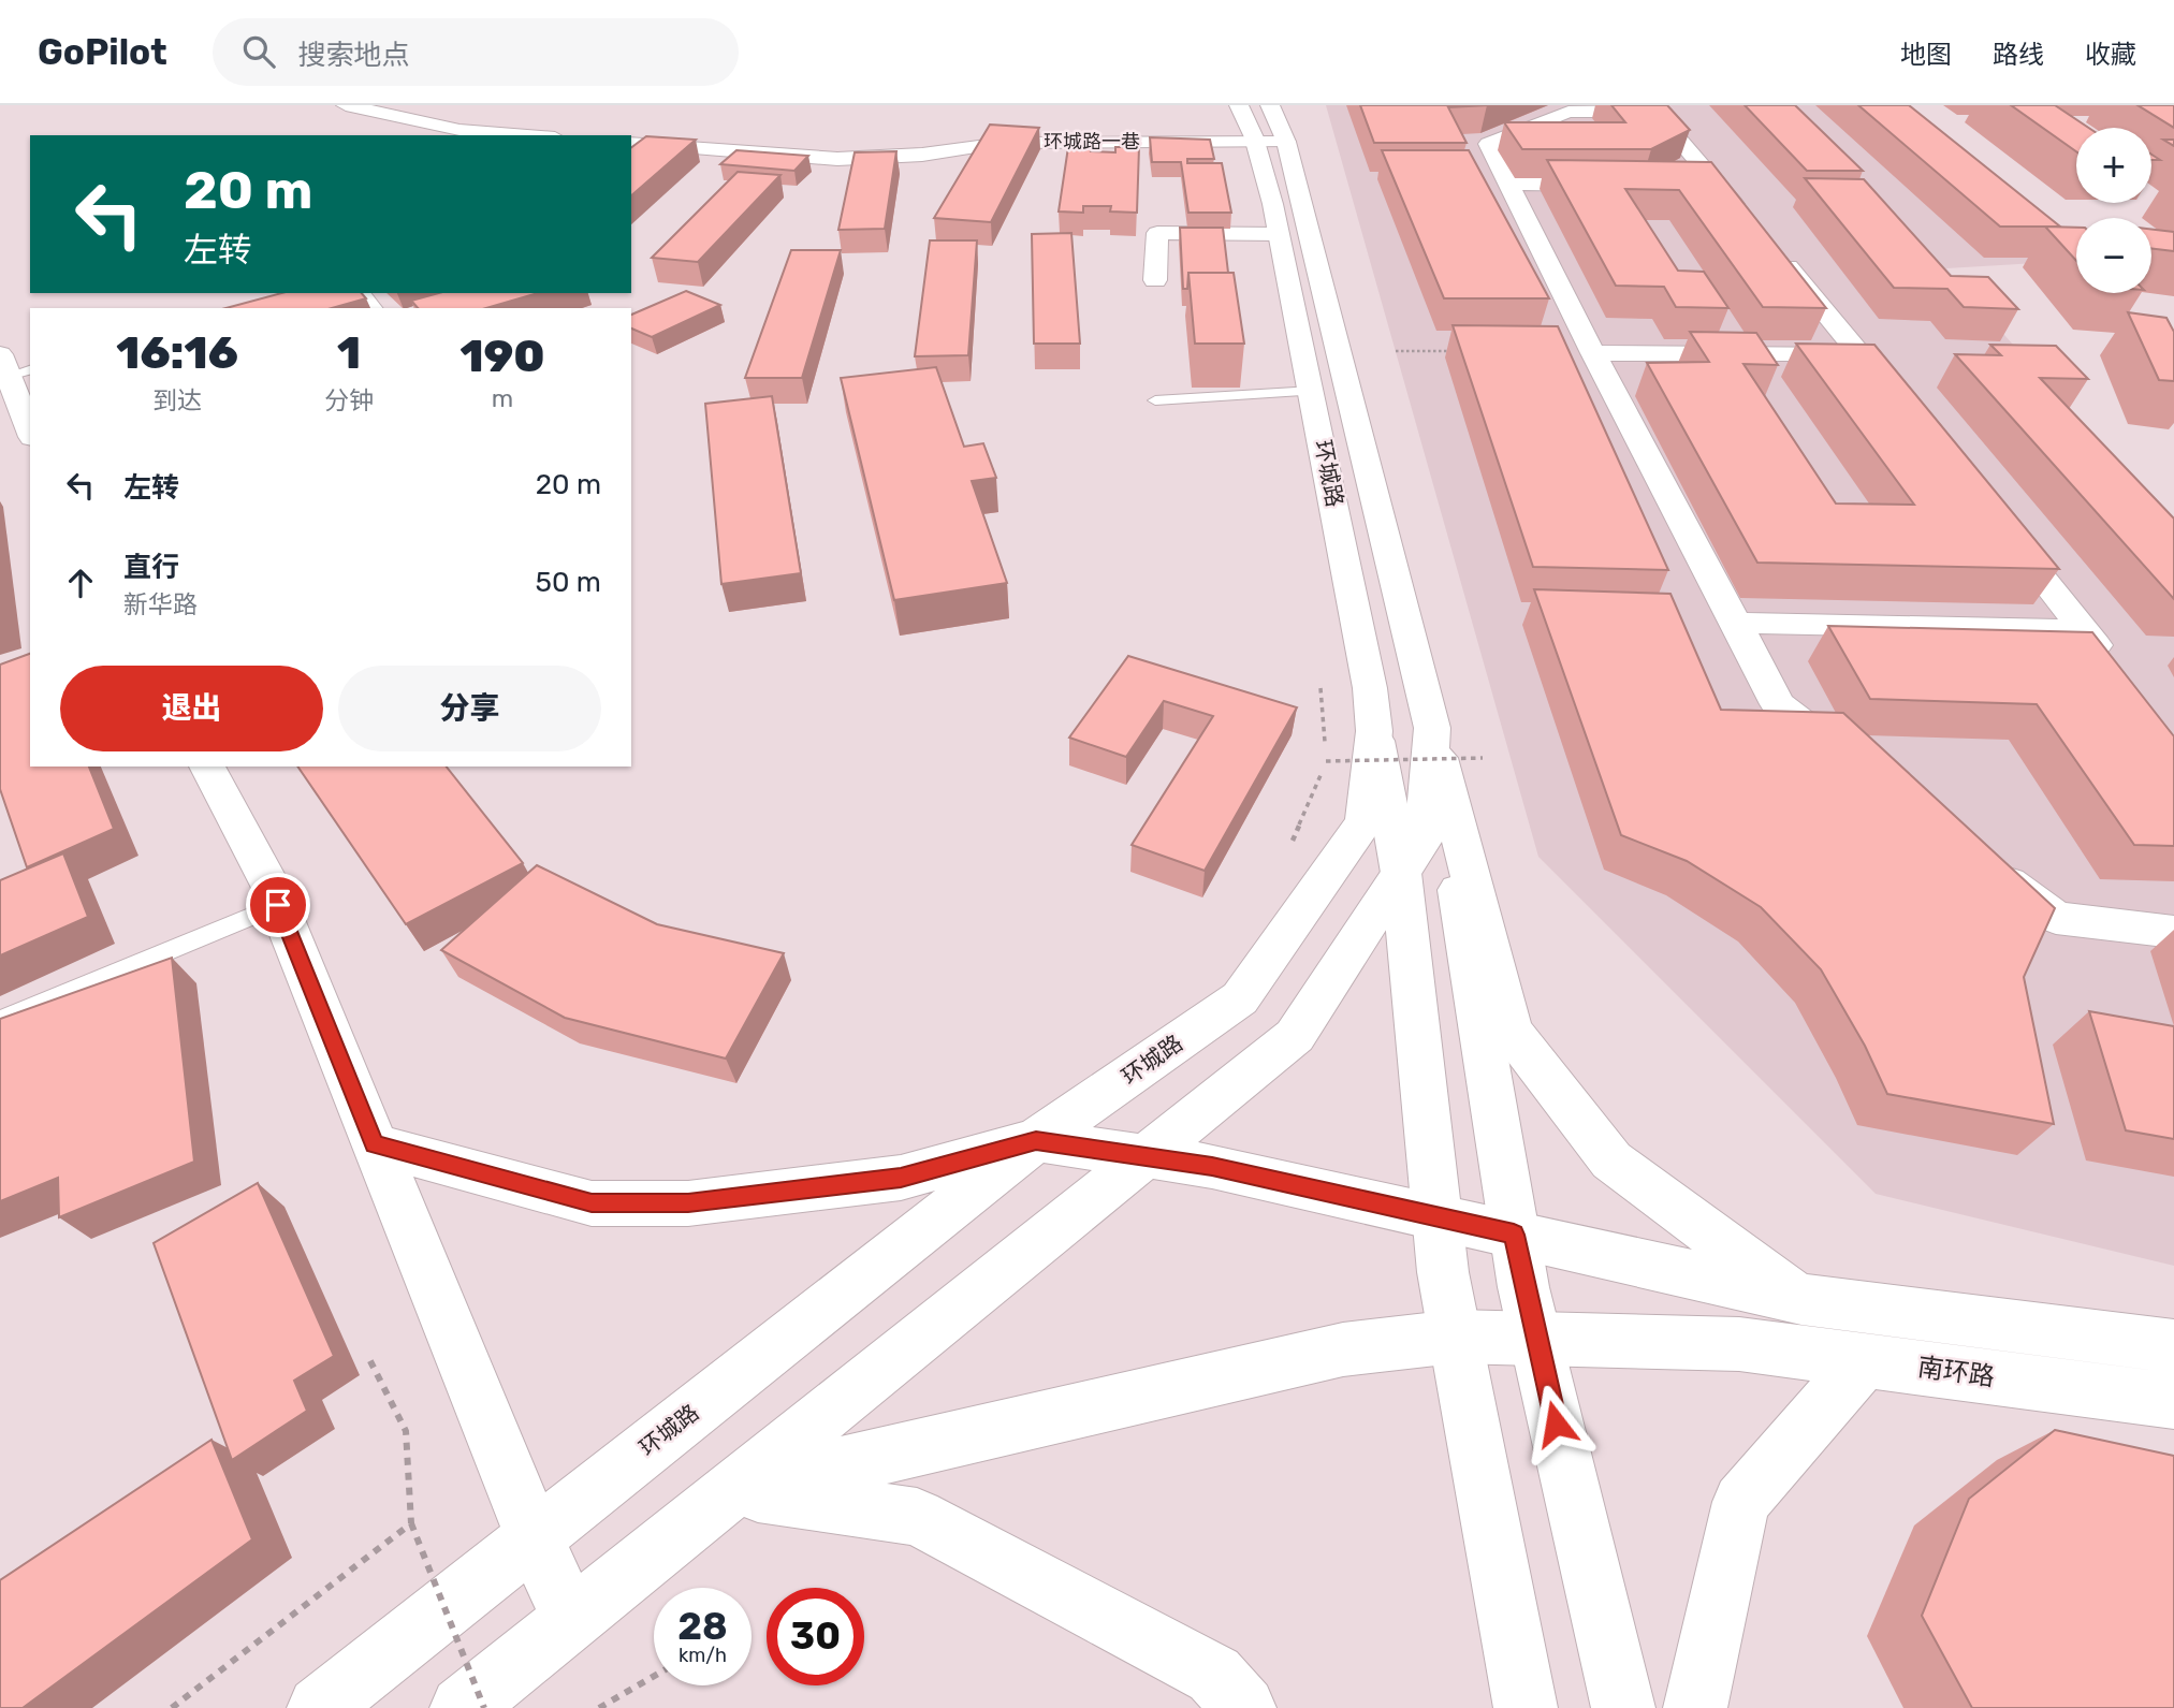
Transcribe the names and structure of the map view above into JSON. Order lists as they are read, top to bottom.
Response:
{
  "streets": {
    "street": ["环城路一巷", "环城路", "南环路"]
  },
  "crossings": [
    ["环城路一巷", "环城路"],
    ["环城路", "南环路"]
  ],
  "page": {
    "header": "GoPilot",
    "search": "搜索地点",
    "nav": ["地图", "路线", "收藏"],
    "map_buttons": ["+", "−"],
    "turn": ["20 m", "左转"],
    "eta": [
      "16:16",
      "到达",
      "1",
      "分钟",
      "190",
      "m"
    ],
    "list": [
      {
        "name": "左转",
        "value": "20 m"
      },
      {
        "name": "直行",
        "note": "新华路",
        "value": "50 m"
      }
    ],
    "buttons": ["退出", "分享"],
    "speed": "28 km/h",
    "limit": "30"
  }
}
